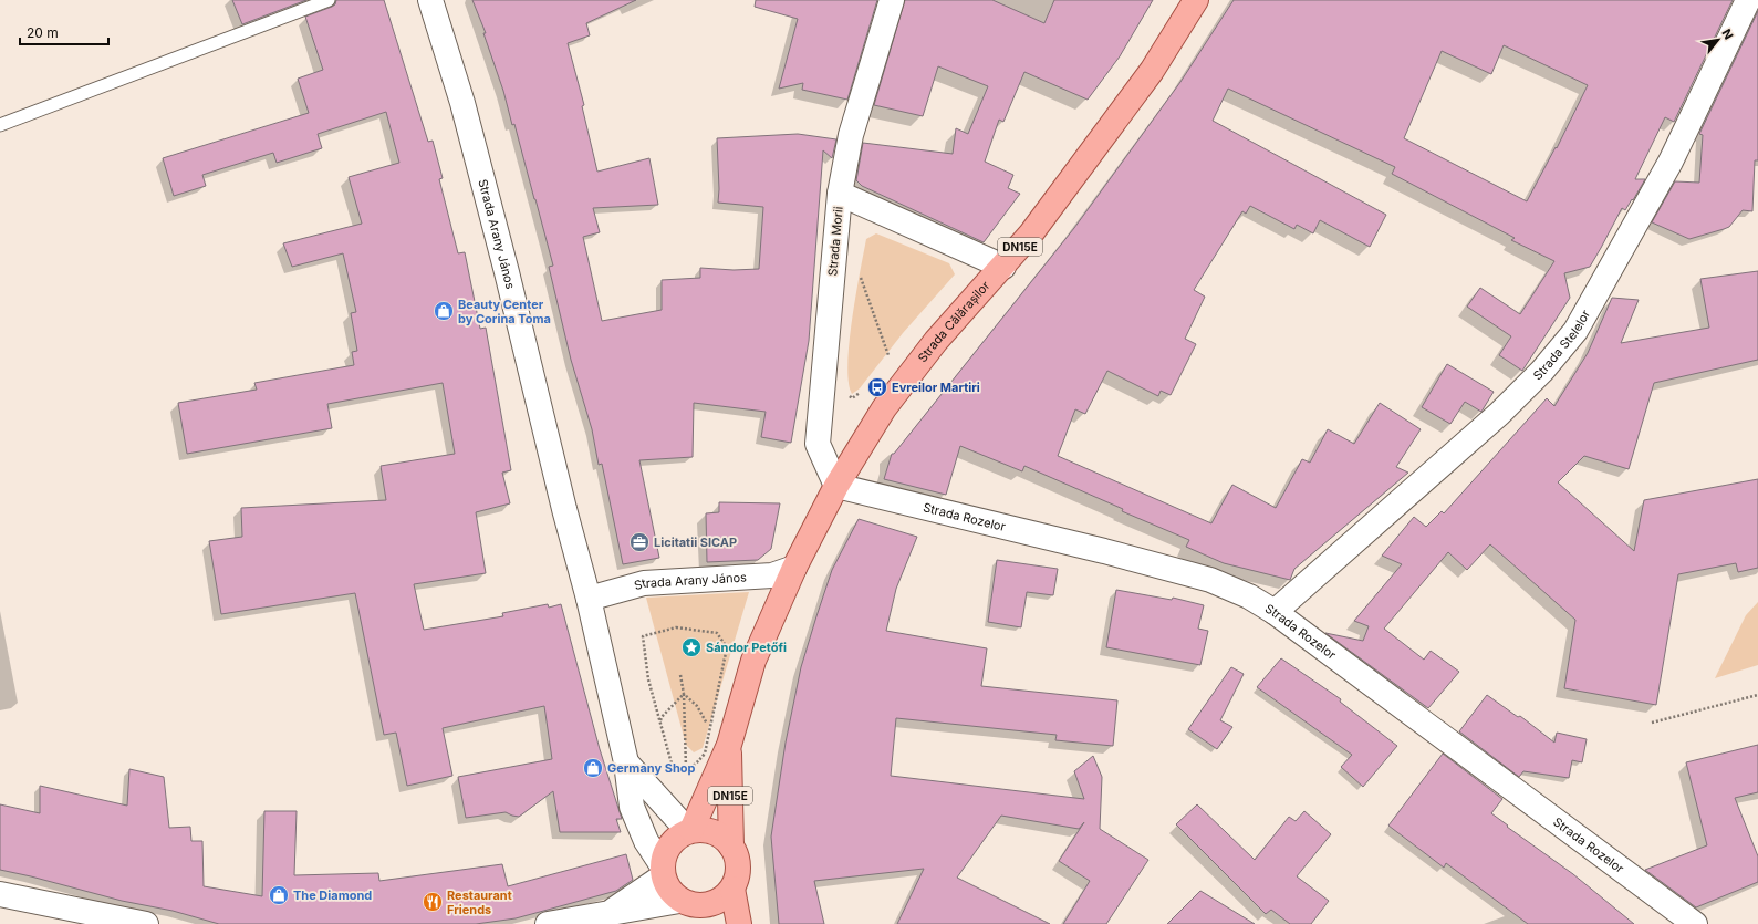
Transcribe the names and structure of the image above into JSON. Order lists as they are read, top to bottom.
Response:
{
  "streets": {
    "main road": ["DN15E", "Strada Călărașilor"],
    "street": [
      "Strada Arany János",
      "Strada Morii",
      "Strada Stelelor",
      "Strada Rozelor"
    ]
  },
  "crossings": [
    ["Strada Arany János", "Strada Călărașilor"],
    ["Strada Morii", "Strada Călărașilor"],
    ["Strada Morii", "Strada Rozelor"],
    ["Strada Călărașilor", "Strada Rozelor"],
    ["Strada Stelelor", "Strada Rozelor"]
  ],
  "places": {
    "shop": ["Beauty Center by Corina Toma", "Germany Shop", "The Diamond"],
    "bus stop": ["Evreilor Martiri"],
    "office": ["Licitatii SICAP"],
    "place": ["Sándor Petőfi"],
    "restaurant": ["Restaurant Friends"]
  },
  "scale_bar": "20 m",
  "north": "top right"
}
